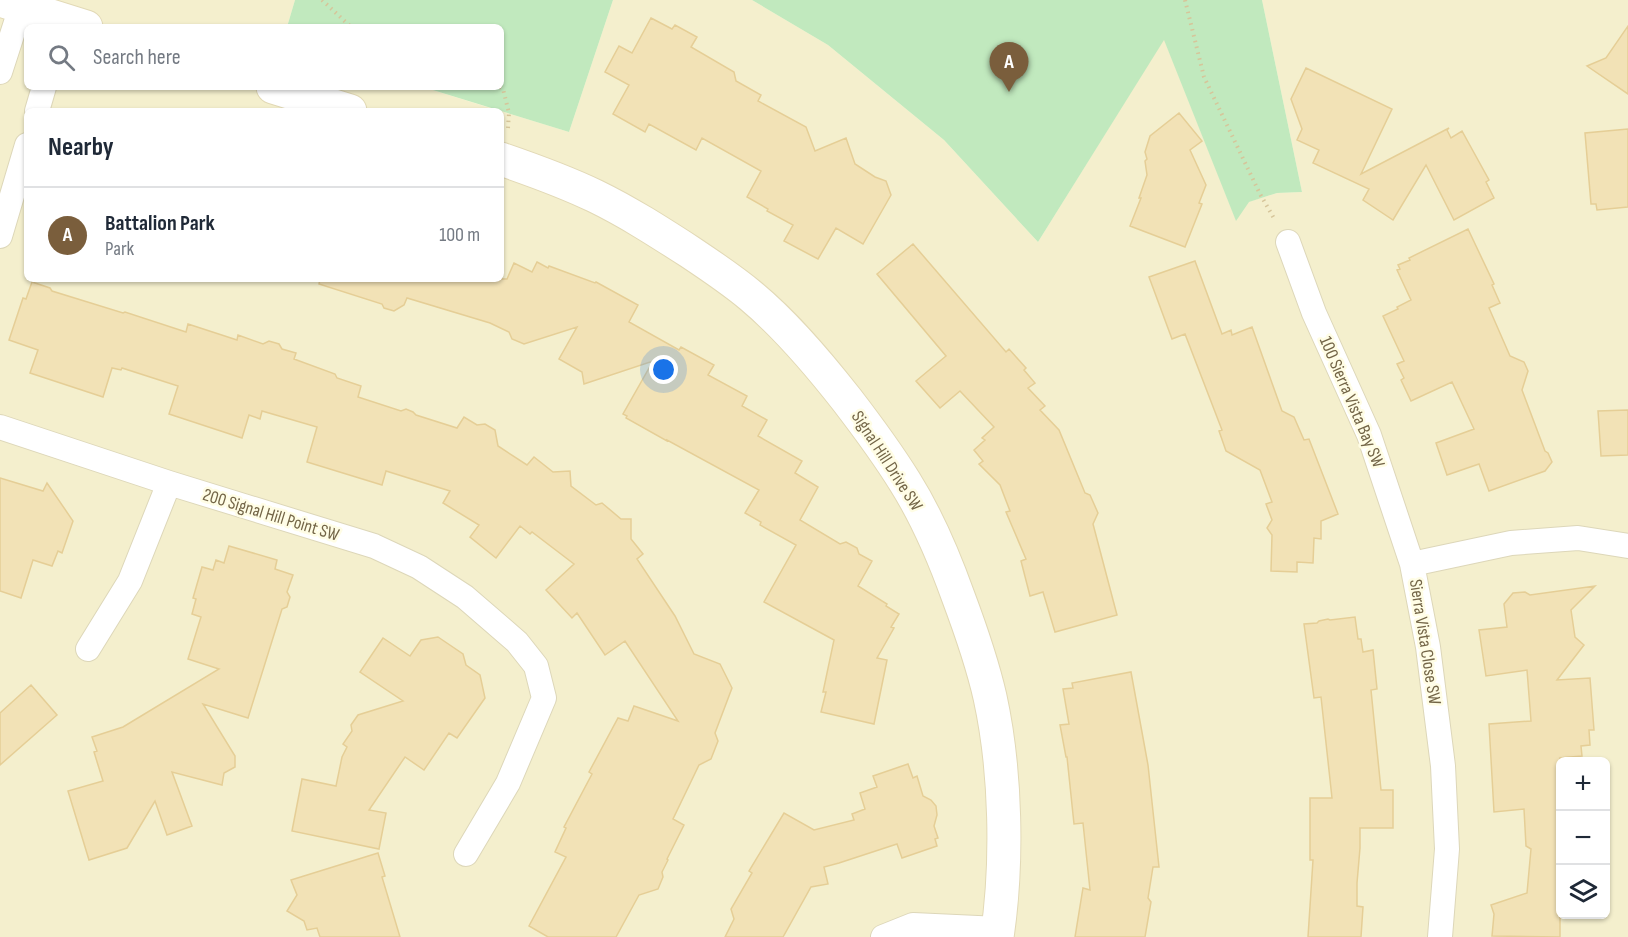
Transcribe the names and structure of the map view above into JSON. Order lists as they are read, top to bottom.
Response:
{
  "streets": {
    "street": [
      "100 Sierra Vista Bay SW",
      "Signal Hill Drive SW",
      "200 Signal Hill Point SW",
      "Sierra Vista Close SW"
    ]
  },
  "crossings": [
    ["100 Sierra Vista Bay SW", "Sierra Vista Close SW"]
  ],
  "page": {
    "search": "Search here",
    "pins": "A",
    "heading": "Nearby",
    "list": [
      {
        "mark": "A",
        "name": "Battalion Park",
        "note": "Park",
        "value": "100 m"
      }
    ],
    "map_buttons": ["+", "−"]
  }
}
